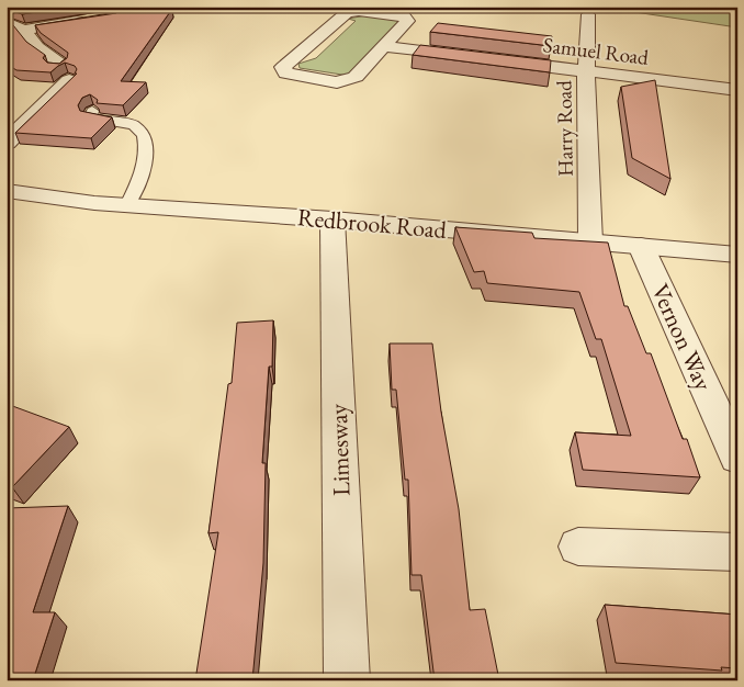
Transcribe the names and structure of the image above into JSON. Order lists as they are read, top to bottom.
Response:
{
  "streets": {
    "street": [
      "Samuel Road",
      "Harry Road",
      "Redbrook Road",
      "Vernon Way",
      "Limesway"
    ]
  },
  "crossings": [
    ["Samuel Road", "Harry Road"],
    ["Harry Road", "Redbrook Road"],
    ["Redbrook Road", "Vernon Way"],
    ["Redbrook Road", "Limesway"]
  ]
}
